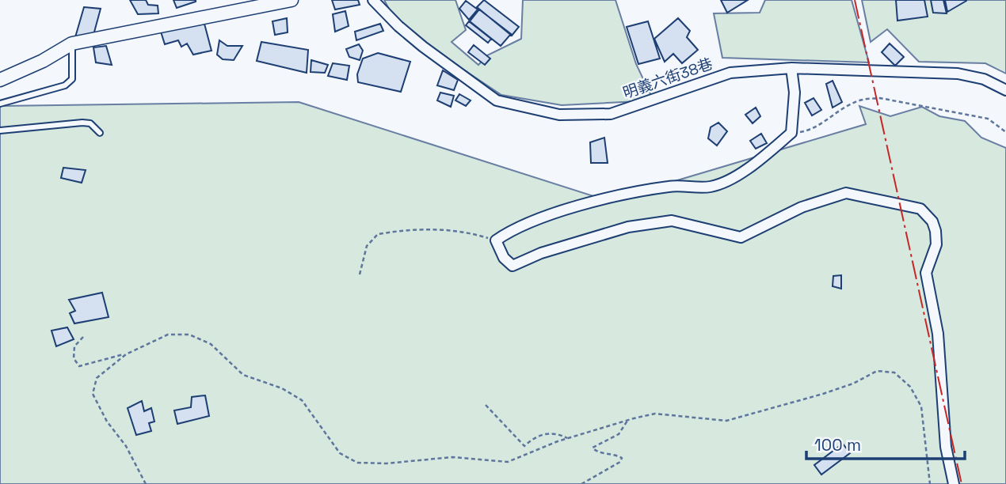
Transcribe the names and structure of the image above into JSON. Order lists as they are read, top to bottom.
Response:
{
  "streets": {
    "street": ["明義六街38巷"]
  },
  "scale_bar": "100 m"
}
